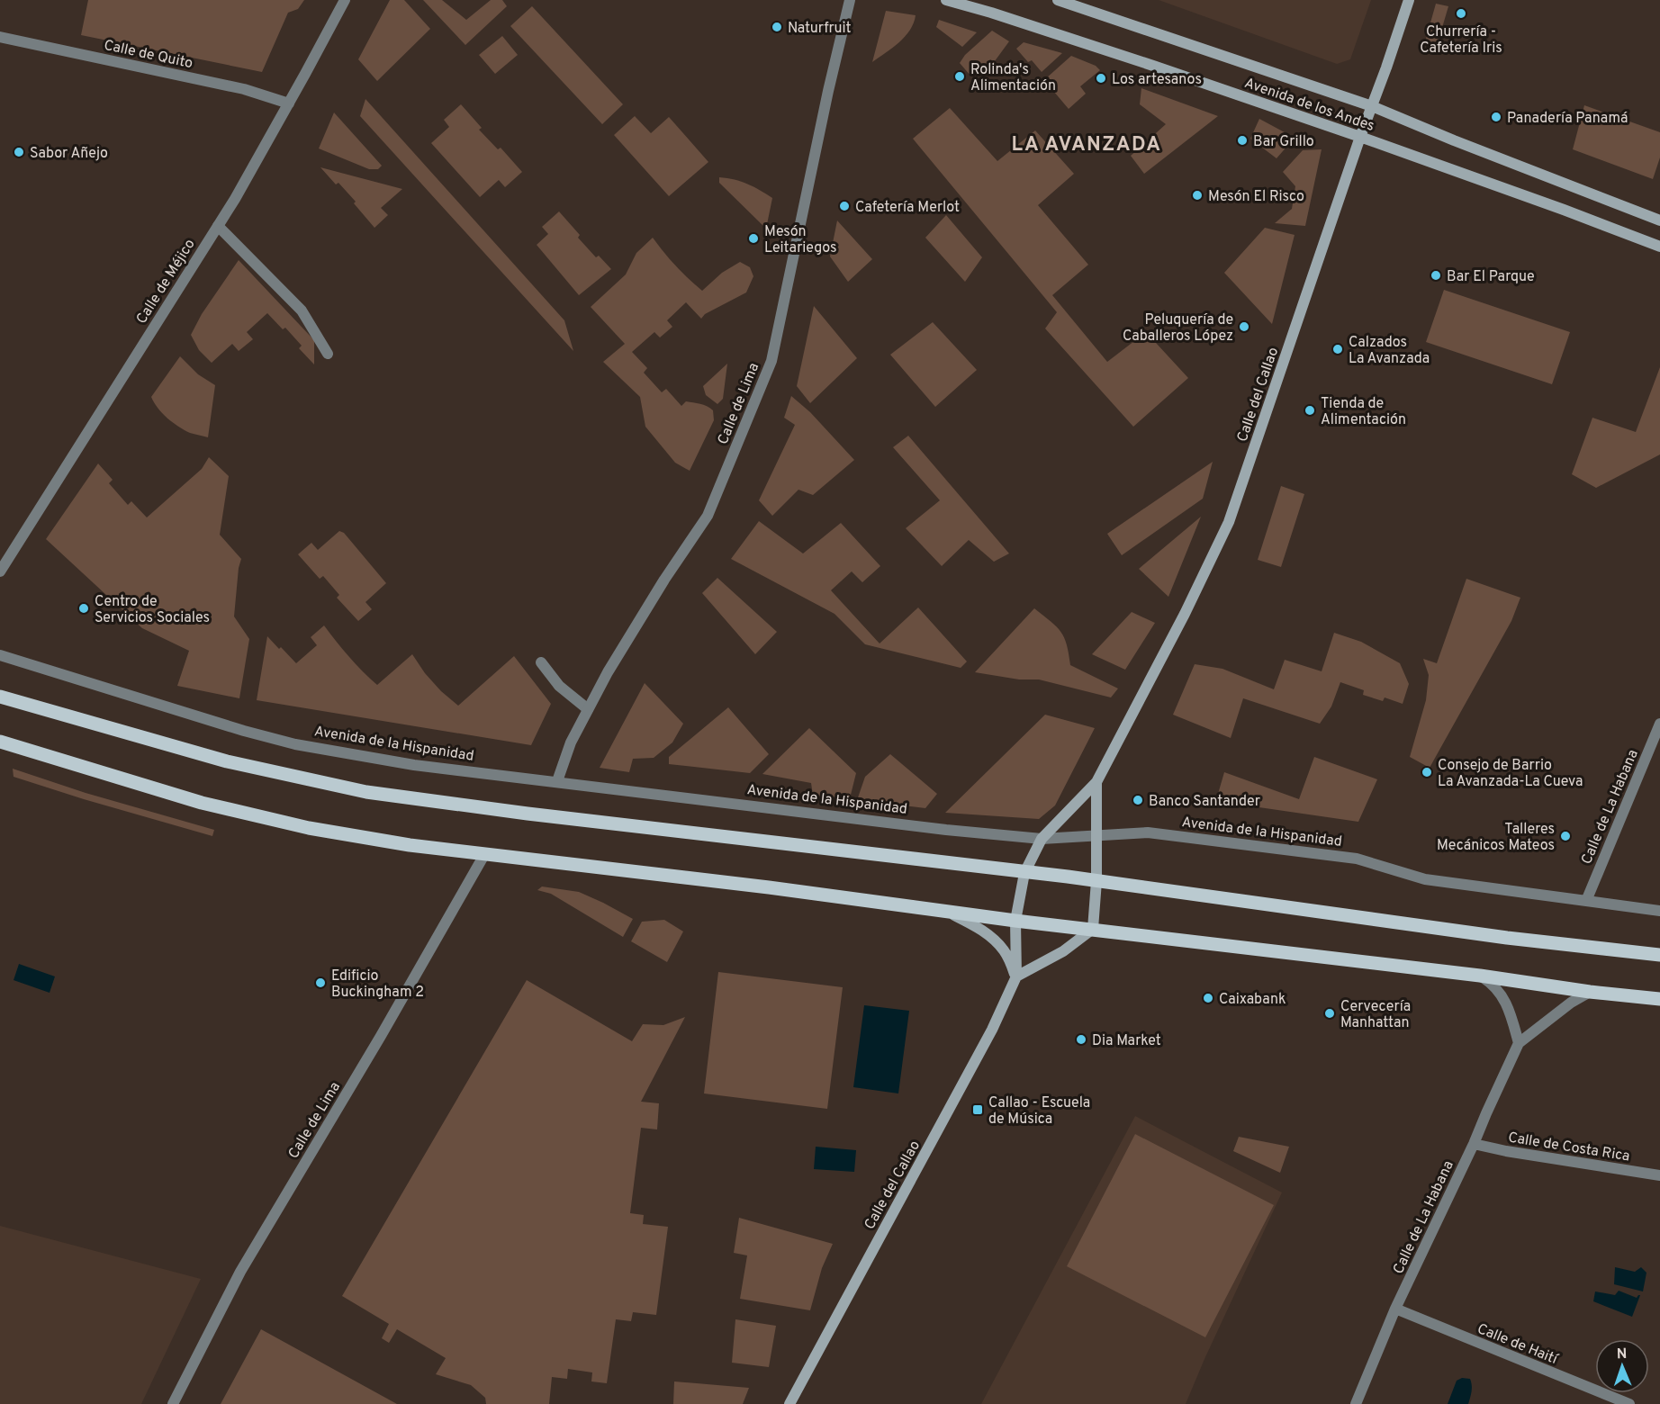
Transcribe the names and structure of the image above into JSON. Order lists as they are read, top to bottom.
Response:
{
  "streets": {
    "street": [
      "Calle de Quito",
      "Avenida de los Andes",
      "Calle de Méjico",
      "Calle del Callao",
      "Calle de Lima",
      "Avenida de la Hispanidad",
      "Calle de La Habana",
      "Calle de Costa Rica",
      "Calle de Haití"
    ]
  },
  "crossings": [
    ["Calle de Quito", "Calle de Méjico"],
    ["Avenida de los Andes", "Calle del Callao"],
    ["Calle del Callao", "Avenida de la Hispanidad"],
    ["Calle de Lima", "Avenida de la Hispanidad"],
    ["Avenida de la Hispanidad", "Calle de La Habana"],
    ["Calle de La Habana", "Calle de Costa Rica"],
    ["Calle de La Habana", "Calle de Haití"]
  ],
  "districts": ["LA AVANZADA"],
  "places": {
    "other": [
      "Churrería - Cafetería Iris",
      "Naturfruit",
      "Rolinda's Alimentación",
      "Los artesanos",
      "Panadería Panamá",
      "Bar Grillo",
      "Sabor Añejo",
      "Mesón El Risco",
      "Cafetería Merlot",
      "Mesón Leitariegos",
      "Bar El Parque",
      "Peluquería de Caballeros López",
      "Calzados La Avanzada",
      "Tienda de Alimentación",
      "Centro de Servicios Sociales",
      "Consejo de Barrio La Avanzada-La Cueva",
      "Banco Santander",
      "Talleres Mecánicos Mateos",
      "Edificio Buckingham 2",
      "Caixabank",
      "Cervecería Manhattan",
      "Dia Market"
    ],
    "transit": ["Callao - Escuela de Música"]
  },
  "north": "top"
}
